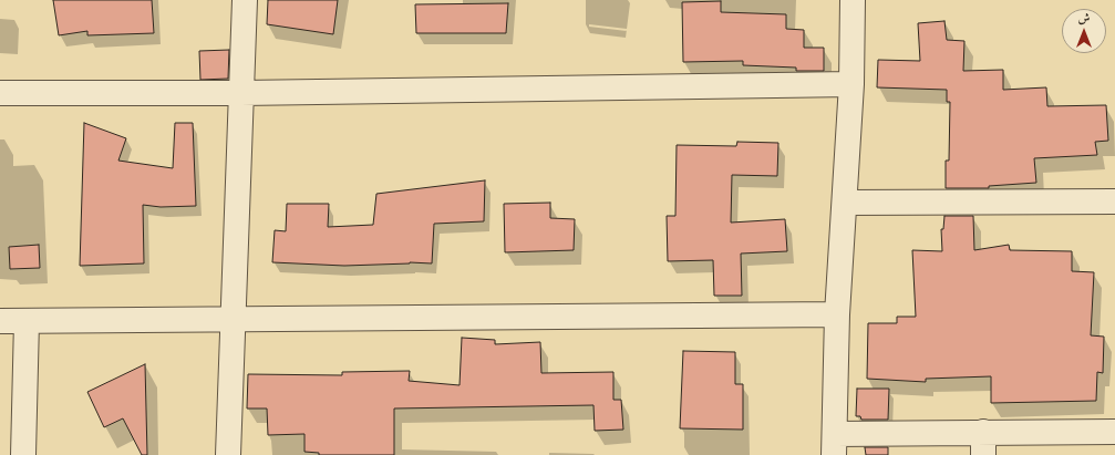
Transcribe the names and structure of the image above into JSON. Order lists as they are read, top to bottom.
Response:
{
  "north": "top"
}
